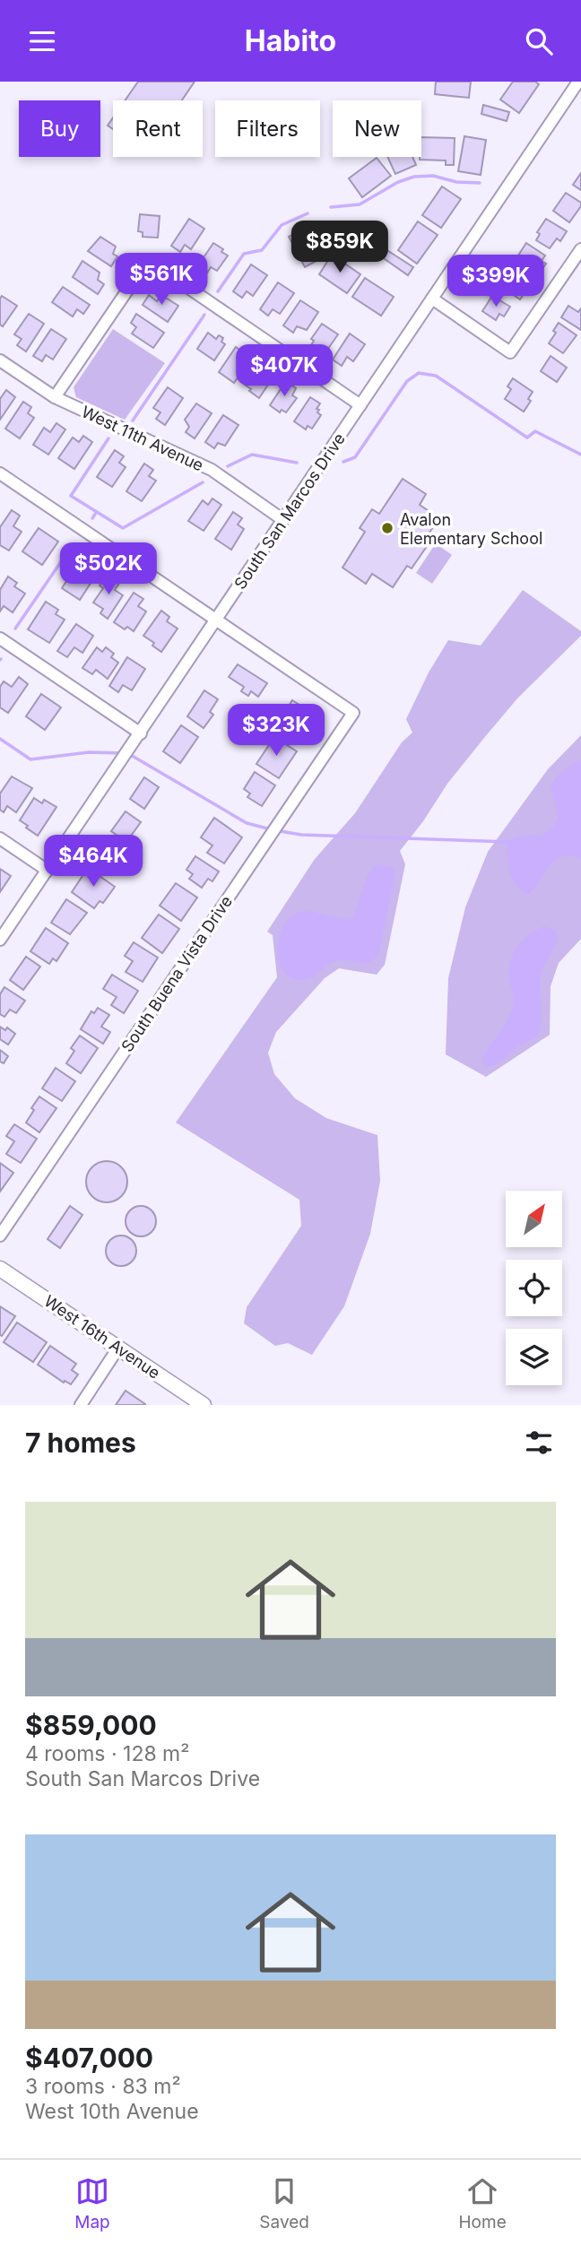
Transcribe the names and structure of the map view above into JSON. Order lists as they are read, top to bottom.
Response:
{
  "streets": {
    "street": [
      "West 11th Avenue",
      "South San Marcos Drive",
      "South Buena Vista Drive",
      "West 16th Avenue"
    ]
  },
  "crossings": [
    ["West 11th Avenue", "South San Marcos Drive"],
    ["South San Marcos Drive", "South Buena Vista Drive"]
  ],
  "places": ["Avalon Elementary School"],
  "north": "top right",
  "page": {
    "header": "Habito",
    "chip": [
      "Buy",
      "Rent",
      "Filters",
      "New"
    ],
    "price": [
      "$859K",
      "$561K",
      "$399K",
      "$407K",
      "$502K",
      "$323K",
      "$464K"
    ],
    "heading": "7 homes",
    "list": [
      {
        "name": "$859,000",
        "note": "4 rooms · 128 m² · South San Marcos Drive"
      },
      {
        "name": "$407,000",
        "note": "3 rooms · 83 m² · West 10th Avenue"
      }
    ],
    "tabs": ["Map", "Saved", "Home"]
  }
}
